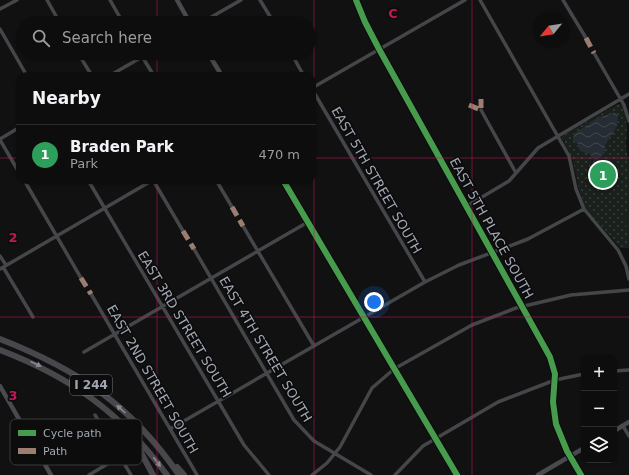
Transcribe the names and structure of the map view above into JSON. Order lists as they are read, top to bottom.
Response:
{
  "streets": {
    "highway": ["I 244"],
    "street": [
      "EAST 5TH STREET SOUTH",
      "EAST 5TH PLACE SOUTH",
      "EAST 3RD STREET SOUTH",
      "EAST 4TH STREET SOUTH",
      "EAST 2ND STREET SOUTH"
    ]
  },
  "legend": ["Cycle path", "Path"],
  "north": "bottom left",
  "page": {
    "search": "Search here",
    "heading": "Nearby",
    "list": [
      {
        "mark": "1",
        "name": "Braden Park",
        "note": "Park",
        "value": "470 m"
      }
    ],
    "pins": "1",
    "map_buttons": ["+", "−"]
  },
  "grid": {
    "columns": ["C"],
    "rows": ["2", "3"]
  }
}
